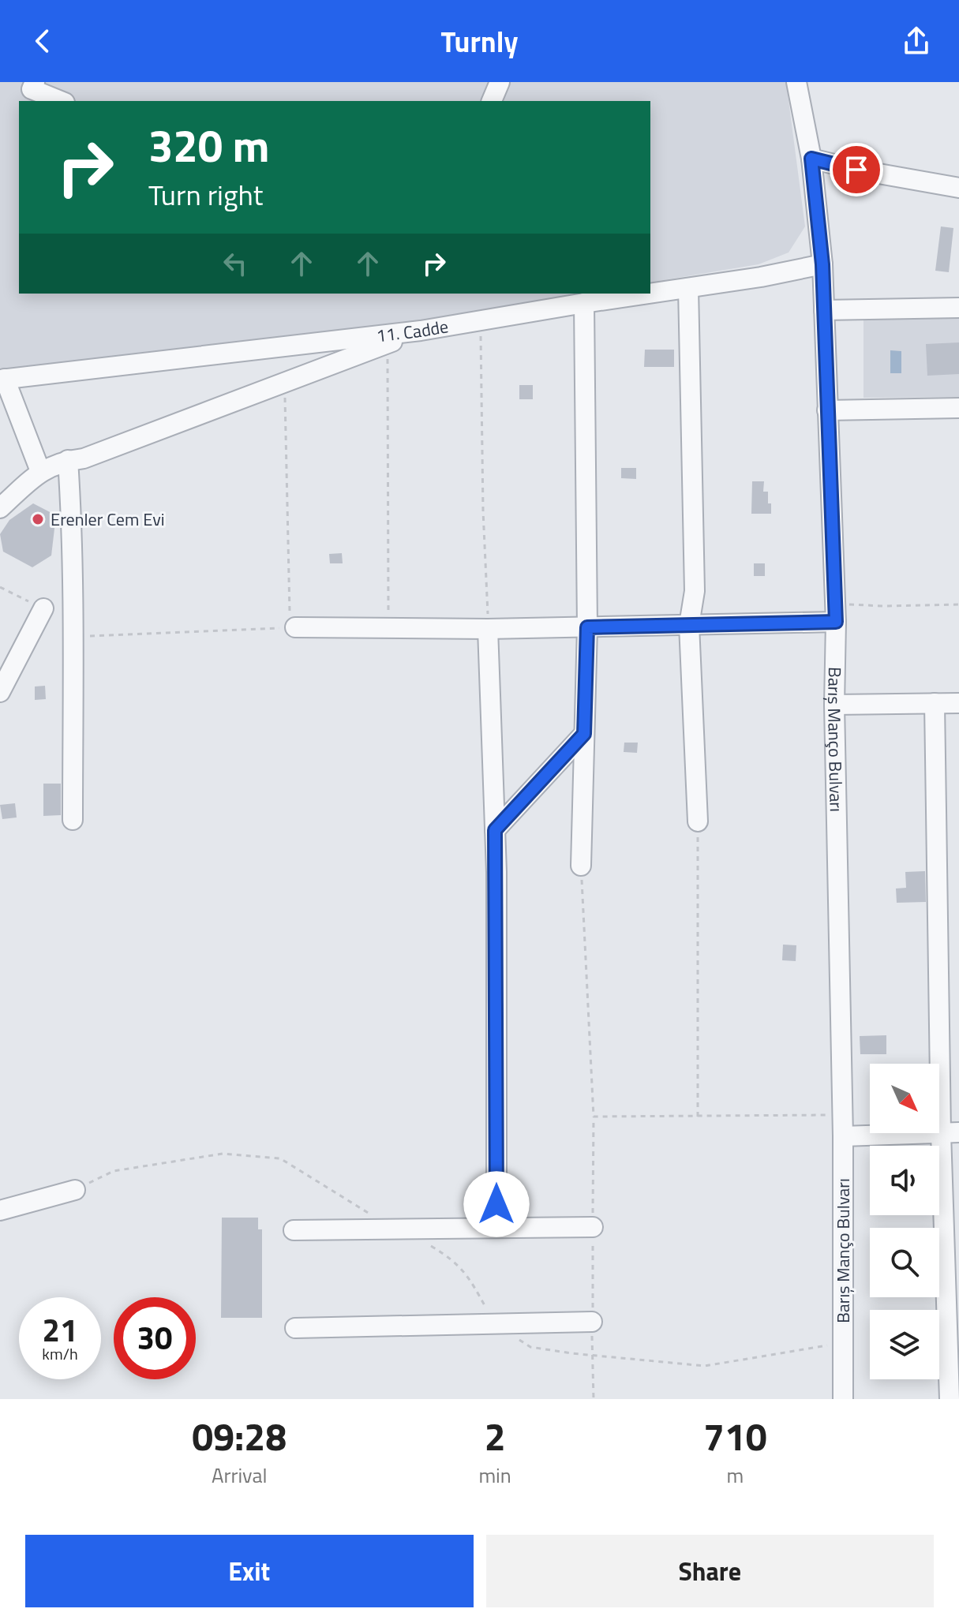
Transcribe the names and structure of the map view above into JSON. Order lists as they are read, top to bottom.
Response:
{
  "streets": {
    "street": ["11. Cadde", "Barış Manço Bulvarı"]
  },
  "crossings": [
    ["11. Cadde", "Barış Manço Bulvarı"]
  ],
  "places": ["Erenler Cem Evi"],
  "north": "bottom right",
  "page": {
    "header": "Turnly",
    "turn": ["320 m", "Turn right"],
    "speed": "21 km/h",
    "limit": "30",
    "eta": [
      "09:28",
      "Arrival",
      "2",
      "min",
      "710",
      "m"
    ],
    "buttons": ["Exit", "Share"]
  }
}
